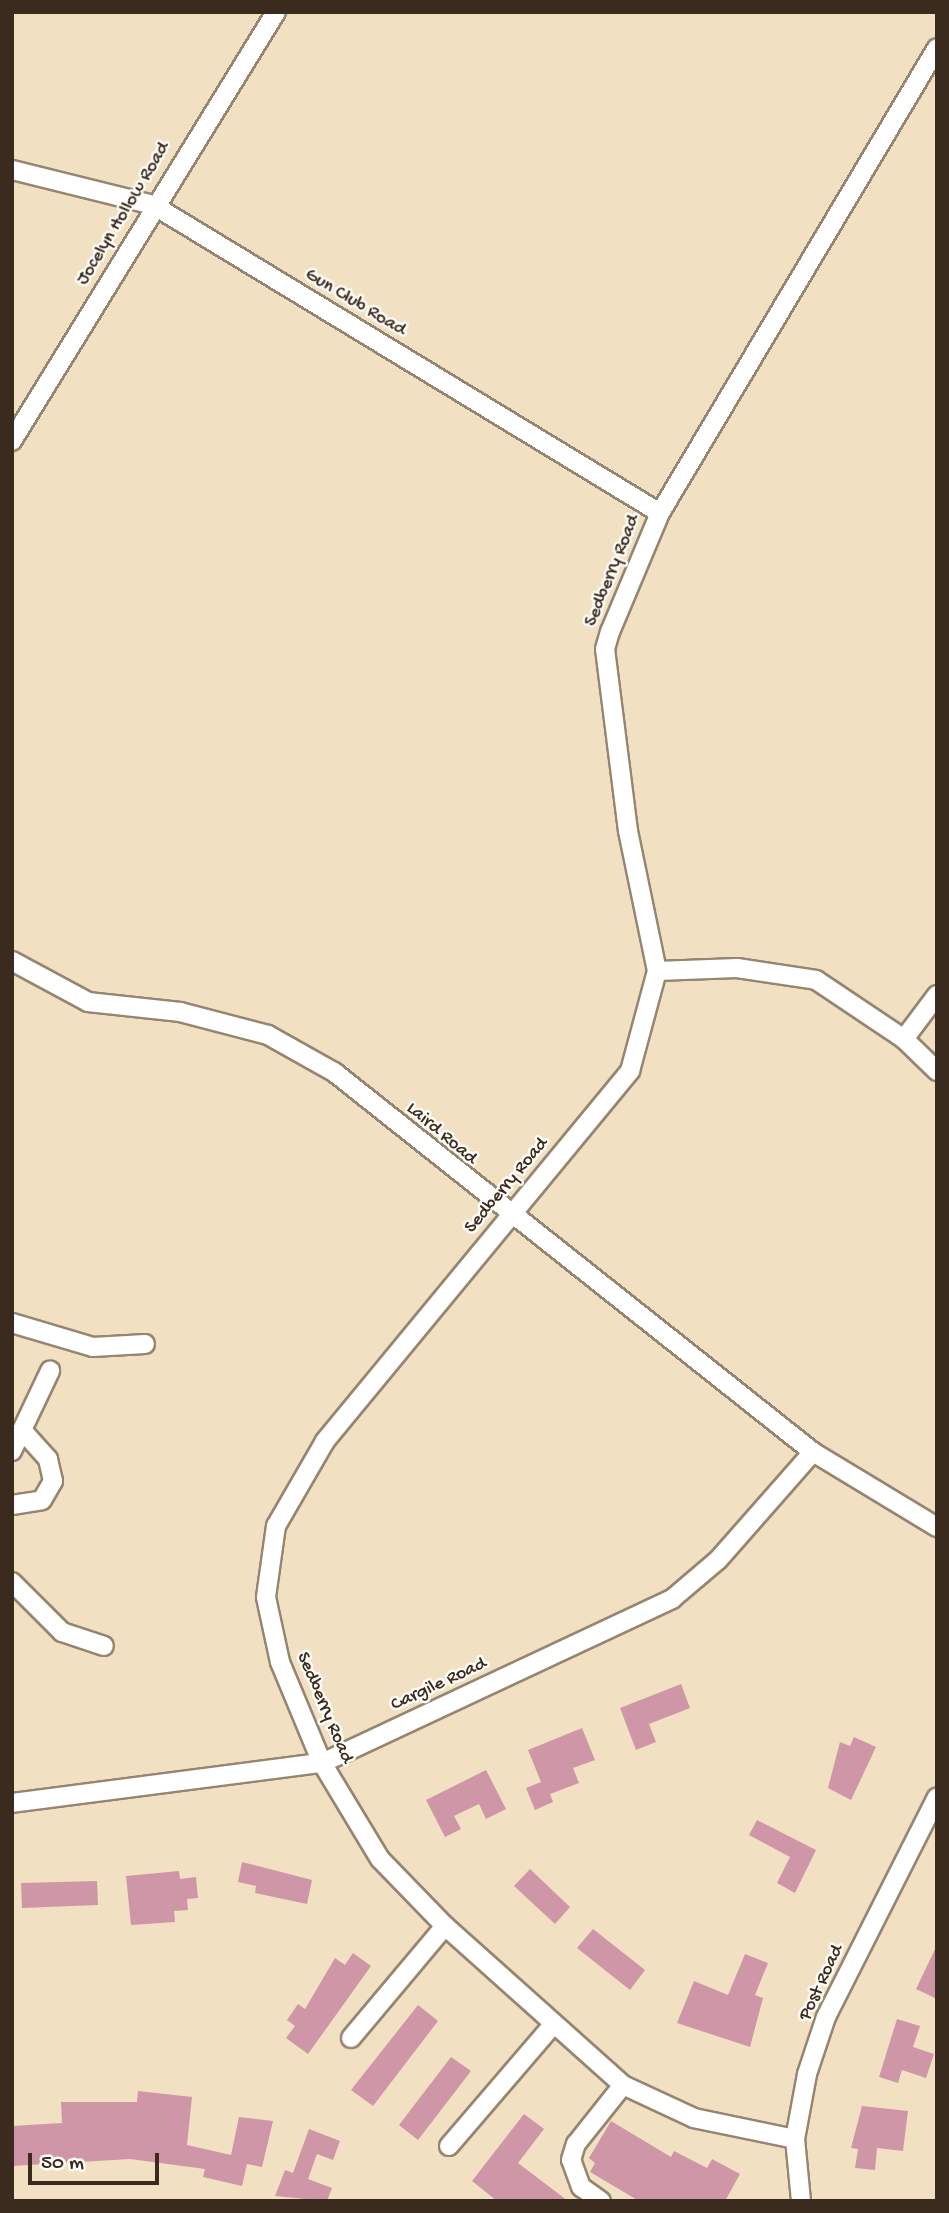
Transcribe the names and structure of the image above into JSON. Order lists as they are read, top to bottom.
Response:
{
  "streets": {
    "street": [
      "Jocelyn Hollow Road",
      "Gun Club Road",
      "Sedberry Road",
      "Laird Road",
      "Cargile Road",
      "Post Road"
    ]
  },
  "crossings": [
    ["Jocelyn Hollow Road", "Gun Club Road"],
    ["Gun Club Road", "Sedberry Road"],
    ["Sedberry Road", "Laird Road"],
    ["Sedberry Road", "Cargile Road"],
    ["Sedberry Road", "Post Road"],
    ["Laird Road", "Cargile Road"]
  ],
  "scale_bar": "50 m"
}
